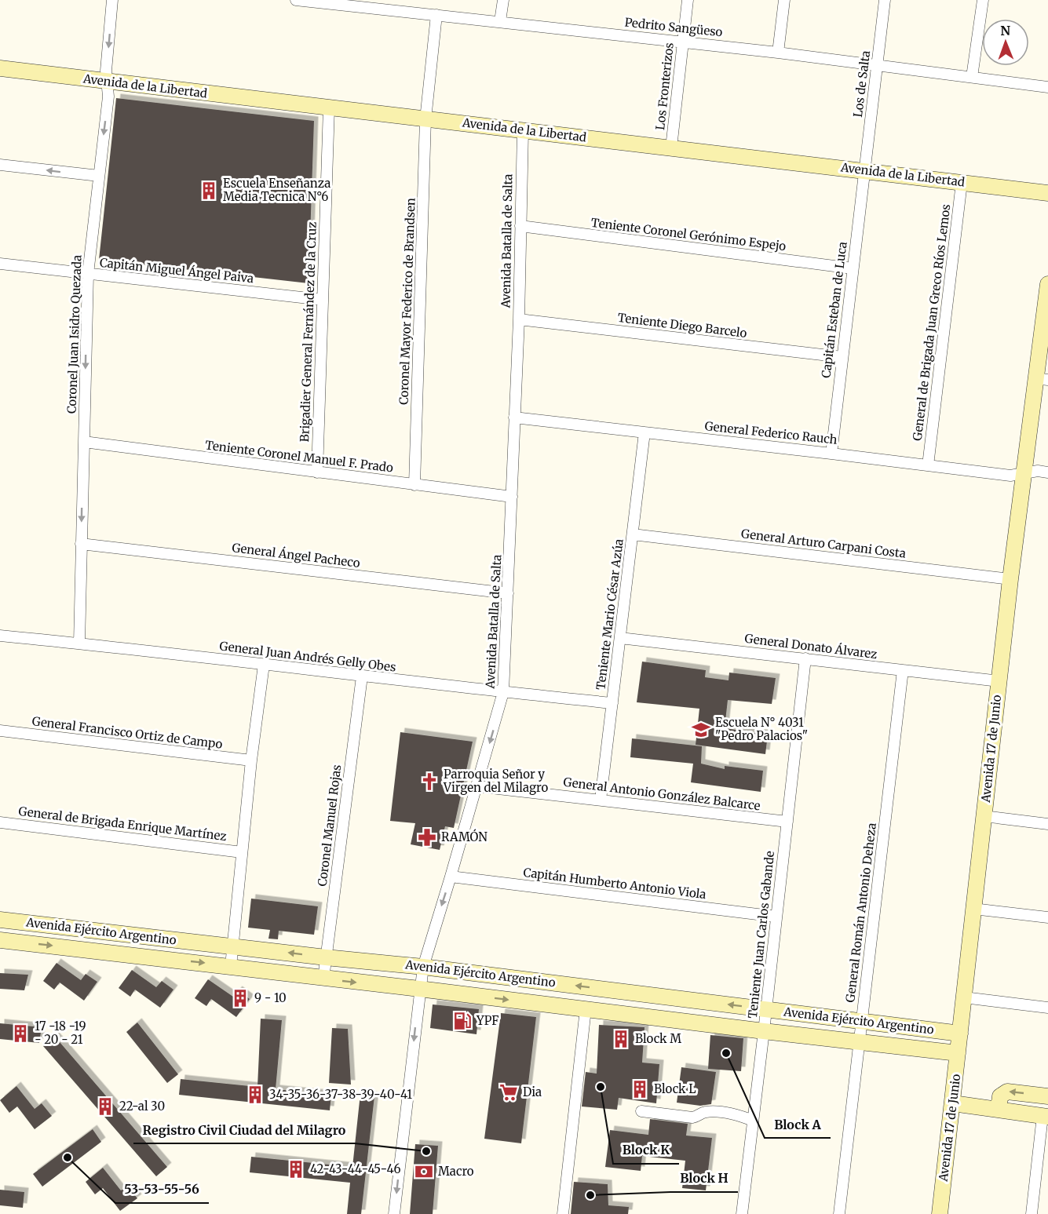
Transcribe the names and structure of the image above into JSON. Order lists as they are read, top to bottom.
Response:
{
  "streets": {
    "street": [
      "Pedrito Sangüeso",
      "Los de Salta",
      "Avenida de la Libertad",
      "Los Fronterizos",
      "Teniente Coronel Gerónimo Espejo",
      "Avenida Batalla de Salta",
      "Capitán Miguel Ángel Paiva",
      "Coronel Mayor Federico de Brandsen",
      "Capitán Esteban de Luca",
      "General de Brigada Juan Greco Ríos Lemos",
      "Teniente Diego Barcelo",
      "Brigadier General Fernández de la Cruz",
      "Coronel Juan Isidro Quezada",
      "General Federico Rauch",
      "Teniente Coronel Manuel F. Prado",
      "General Arturo Carpani Costa",
      "General Ángel Pacheco",
      "Teniente Mario César Azúa",
      "General Donato Álvarez",
      "General Juan Andrés Gelly Obes",
      "General Francisco Ortiz de Campo",
      "Avenida 17 de Junio",
      "General Antonio González Balcarce",
      "General de Brigada Enrique Martínez",
      "Coronel Manuel Rojas",
      "Capitán Humberto Antonio Viola",
      "General Román Antonio Deheza",
      "Avenida Ejército Argentino",
      "Teniente Juan Carlos Gabande"
    ]
  },
  "crossings": [
    ["Pedrito Sangüeso", "Los de Salta"],
    ["Pedrito Sangüeso", "Los Fronterizos"],
    ["Pedrito Sangüeso", "Coronel Mayor Federico de Brandsen"],
    ["Los de Salta", "Avenida de la Libertad"],
    ["Los de Salta", "Capitán Esteban de Luca"],
    ["Avenida de la Libertad", "Los Fronterizos"],
    ["Avenida de la Libertad", "Avenida Batalla de Salta"],
    ["Avenida de la Libertad", "Coronel Mayor Federico de Brandsen"],
    ["Avenida de la Libertad", "Capitán Esteban de Luca"],
    ["Avenida de la Libertad", "General de Brigada Juan Greco Ríos Lemos"],
    ["Avenida de la Libertad", "Brigadier General Fernández de la Cruz"],
    ["Avenida de la Libertad", "Coronel Juan Isidro Quezada"],
    ["Teniente Coronel Gerónimo Espejo", "Avenida Batalla de Salta"],
    ["Teniente Coronel Gerónimo Espejo", "Capitán Esteban de Luca"],
    ["Avenida Batalla de Salta", "Teniente Diego Barcelo"],
    ["Avenida Batalla de Salta", "General Federico Rauch"],
    ["Avenida Batalla de Salta", "Teniente Coronel Manuel F. Prado"],
    ["Avenida Batalla de Salta", "General Ángel Pacheco"],
    ["Avenida Batalla de Salta", "General Juan Andrés Gelly Obes"],
    ["Avenida Batalla de Salta", "General Antonio González Balcarce"],
    ["Avenida Batalla de Salta", "Capitán Humberto Antonio Viola"],
    ["Avenida Batalla de Salta", "Avenida Ejército Argentino"],
    ["Capitán Miguel Ángel Paiva", "Brigadier General Fernández de la Cruz"],
    ["Capitán Miguel Ángel Paiva", "Coronel Juan Isidro Quezada"],
    ["Coronel Mayor Federico de Brandsen", "Teniente Coronel Manuel F. Prado"],
    ["Capitán Esteban de Luca", "Teniente Diego Barcelo"],
    ["Capitán Esteban de Luca", "General Federico Rauch"],
    ["General de Brigada Juan Greco Ríos Lemos", "General Federico Rauch"],
    ["Brigadier General Fernández de la Cruz", "Teniente Coronel Manuel F. Prado"],
    ["Coronel Juan Isidro Quezada", "Teniente Coronel Manuel F. Prado"],
    ["Coronel Juan Isidro Quezada", "General Ángel Pacheco"],
    ["Coronel Juan Isidro Quezada", "General Juan Andrés Gelly Obes"],
    ["General Federico Rauch", "Teniente Mario César Azúa"],
    ["General Federico Rauch", "Avenida 17 de Junio"],
    ["General Arturo Carpani Costa", "Teniente Mario César Azúa"],
    ["General Arturo Carpani Costa", "Avenida 17 de Junio"],
    ["Teniente Mario César Azúa", "General Donato Álvarez"],
    ["Teniente Mario César Azúa", "General Juan Andrés Gelly Obes"],
    ["Teniente Mario César Azúa", "General Antonio González Balcarce"],
    ["General Donato Álvarez", "Avenida 17 de Junio"],
    ["General Donato Álvarez", "General Román Antonio Deheza"],
    ["General Donato Álvarez", "Teniente Juan Carlos Gabande"],
    ["General Juan Andrés Gelly Obes", "Coronel Manuel Rojas"],
    ["Avenida 17 de Junio", "Avenida Ejército Argentino"],
    ["General Antonio González Balcarce", "Teniente Juan Carlos Gabande"],
    ["Coronel Manuel Rojas", "Avenida Ejército Argentino"],
    ["Capitán Humberto Antonio Viola", "Teniente Juan Carlos Gabande"],
    ["General Román Antonio Deheza", "Avenida Ejército Argentino"],
    ["Avenida Ejército Argentino", "Teniente Juan Carlos Gabande"]
  ],
  "one_way": ["Avenida Batalla de Salta", "Coronel Juan Isidro Quezada"],
  "places": {
    "building": [
      "Escuela Enseñanza Media Tecnica N°6",
      "9 - 10",
      "17 -18 -19 - 20 - 21",
      "Block M",
      "Block L",
      "34-35-36-37-38-39-40-41",
      "22-al 30",
      "42-43-44-45-46"
    ],
    "school or university": ["Escuela N° 4031 \"Pedro Palacios\""],
    "church": ["Parroquia Señor y Virgen del Milagro"],
    "pharmacy": ["RAMÓN"],
    "fuel station": ["YPF"],
    "other": [
      "Block A",
      "Block K",
      "Registro Civil Ciudad del Milagro",
      "53-53-55-56",
      "Block H"
    ],
    "supermarket": ["Dia"],
    "bank": ["Macro"]
  },
  "north": "top"
}
